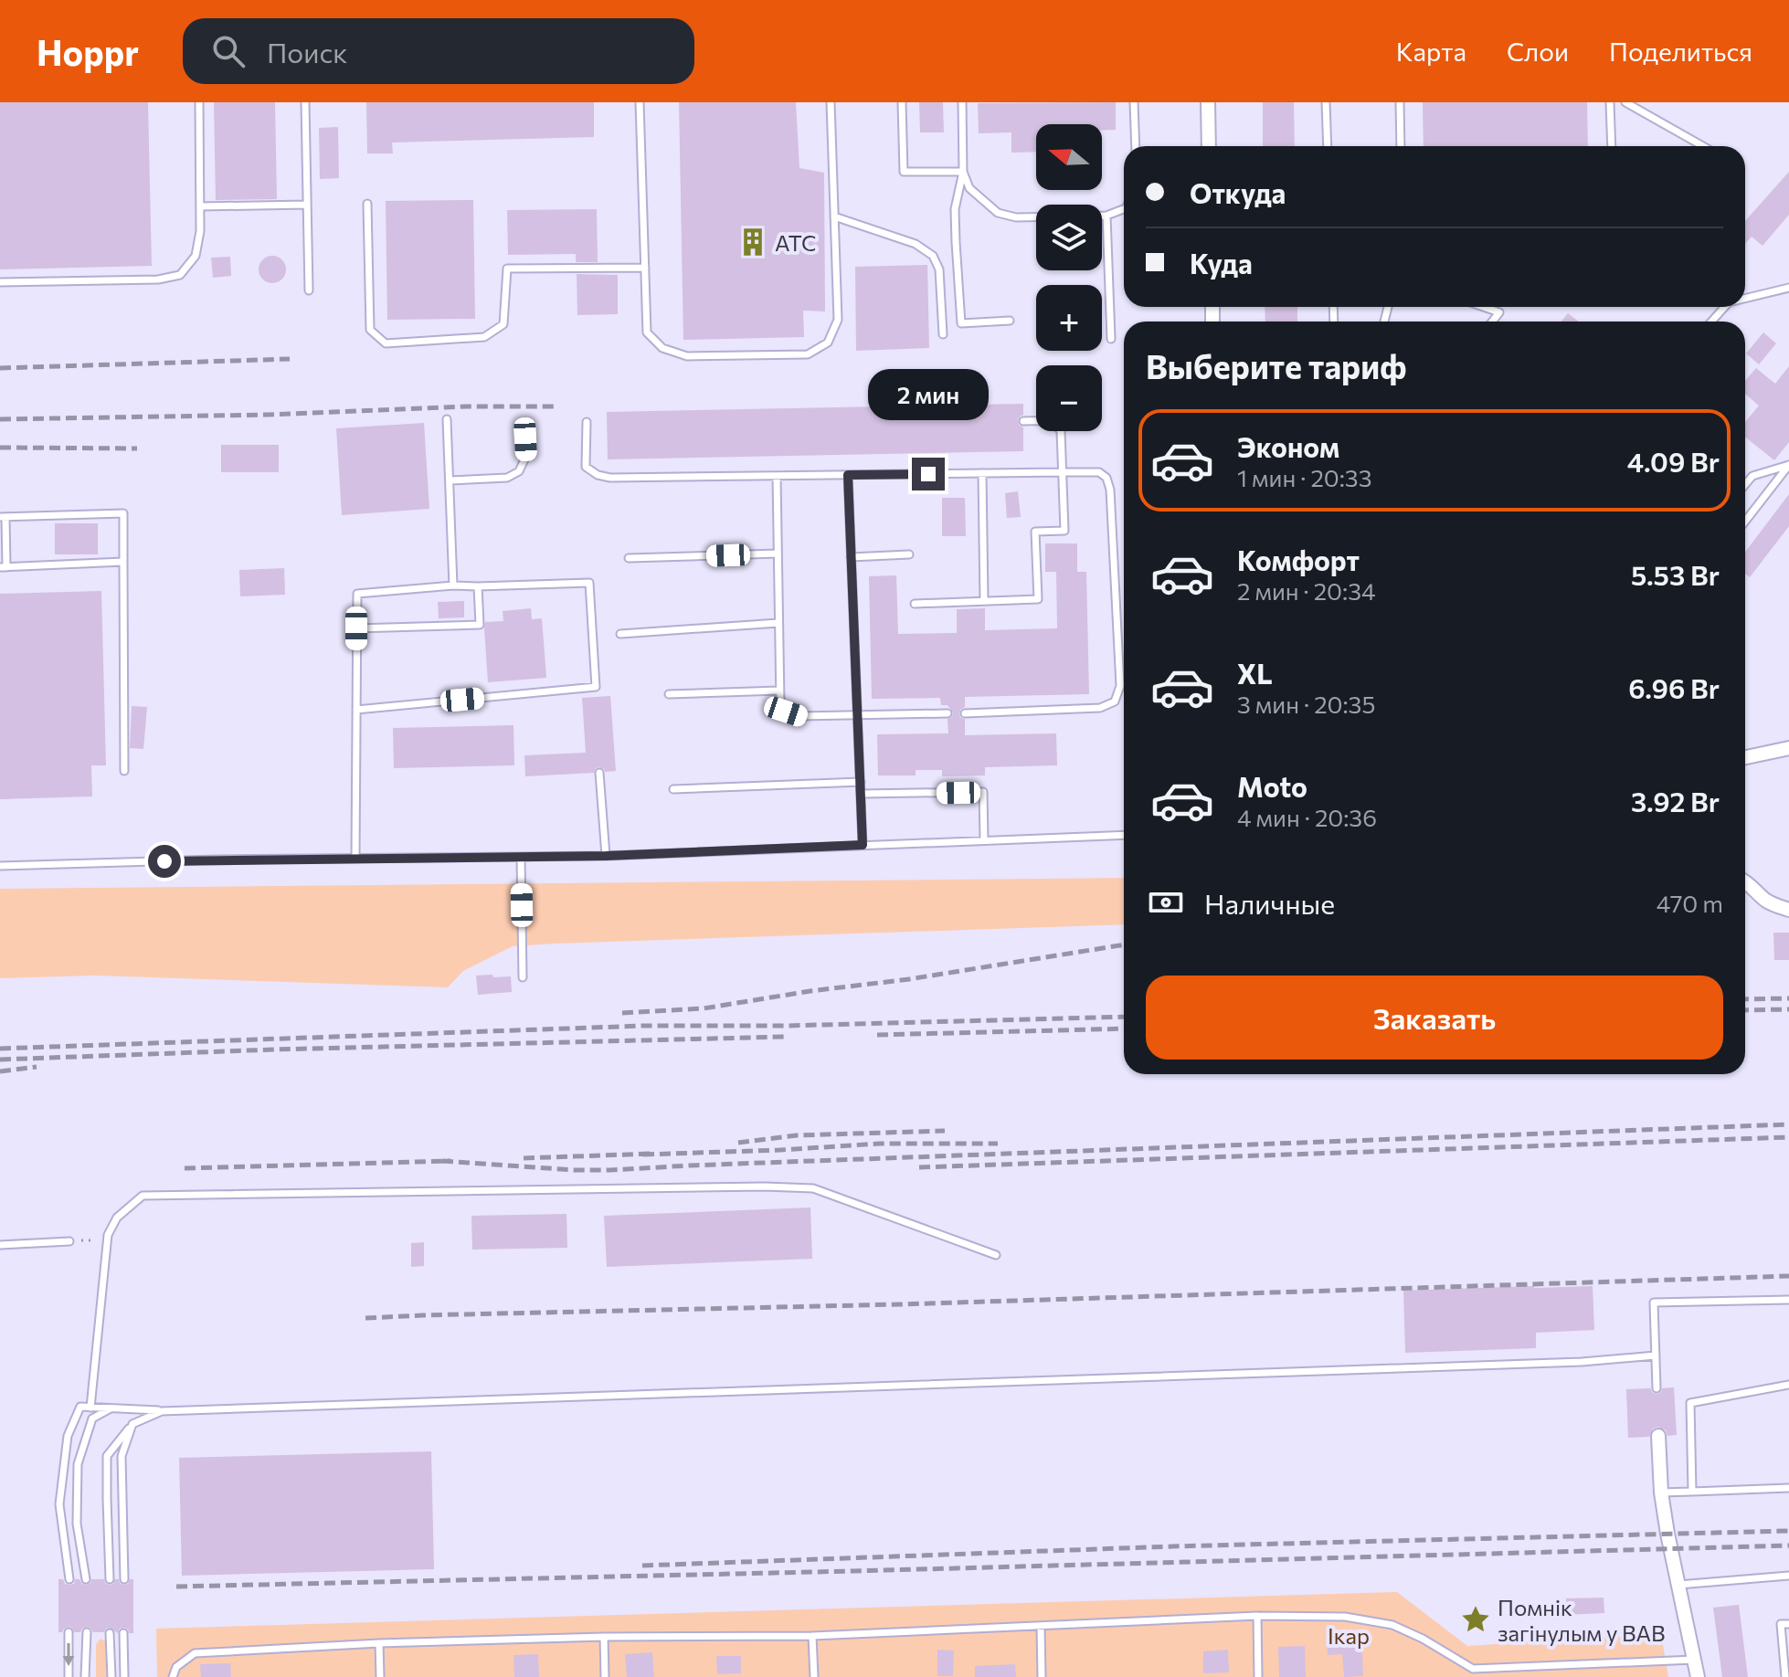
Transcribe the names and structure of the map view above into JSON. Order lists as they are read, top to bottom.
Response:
{
  "parks": ["Ікар"],
  "places": {
    "building": ["АТС"],
    "place": ["Помнік загінулым у ВАВ"]
  },
  "north": "left",
  "page": {
    "header": "Hoppr",
    "search": "Поиск",
    "nav": ["Карта", "Слои", "Поделиться"],
    "map_buttons": ["+", "−"],
    "banner": ["Откуда", "Куда"],
    "heading": "Выберите тариф",
    "bubble": "2 мин",
    "list": [
      {
        "name": "Эконом",
        "note": "1 мин · 20:33",
        "value": "4.09 Br"
      },
      {
        "name": "Комфорт",
        "note": "2 мин · 20:34",
        "value": "5.53 Br"
      },
      {
        "name": "XL",
        "note": "3 мин · 20:35",
        "value": "6.96 Br"
      },
      {
        "name": "Moto",
        "note": "4 мин · 20:36",
        "value": "3.92 Br"
      }
    ],
    "pay": ["Наличные", "470 m"],
    "buttons": "Заказать"
  }
}
